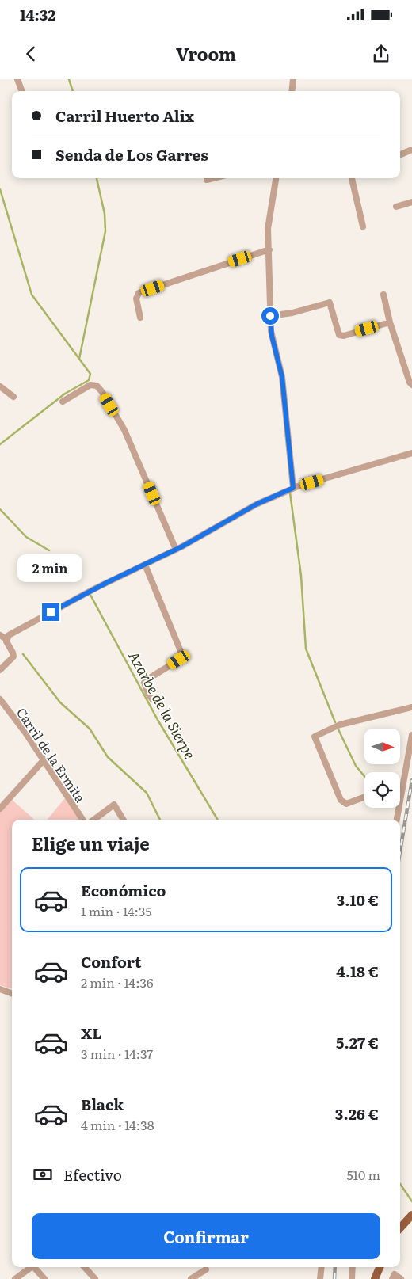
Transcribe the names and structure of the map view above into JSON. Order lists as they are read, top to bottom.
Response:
{
  "streets": {
    "street": ["Carril de la Ermita"]
  },
  "water": ["Azarbe de la Sierpe"],
  "north": "right",
  "page": {
    "status": "14:32",
    "header": "Vroom",
    "banner": ["Carril Huerto Alix", "Senda de Los Garres"],
    "bubble": "2 min",
    "heading": "Elige un viaje",
    "list": [
      {
        "name": "Económico",
        "note": "1 min · 14:35",
        "value": "3.10 €"
      },
      {
        "name": "Confort",
        "note": "2 min · 14:36",
        "value": "4.18 €"
      },
      {
        "name": "XL",
        "note": "3 min · 14:37",
        "value": "5.27 €"
      },
      {
        "name": "Black",
        "note": "4 min · 14:38",
        "value": "3.26 €"
      }
    ],
    "pay": ["Efectivo", "510 m"],
    "buttons": "Confirmar"
  }
}
